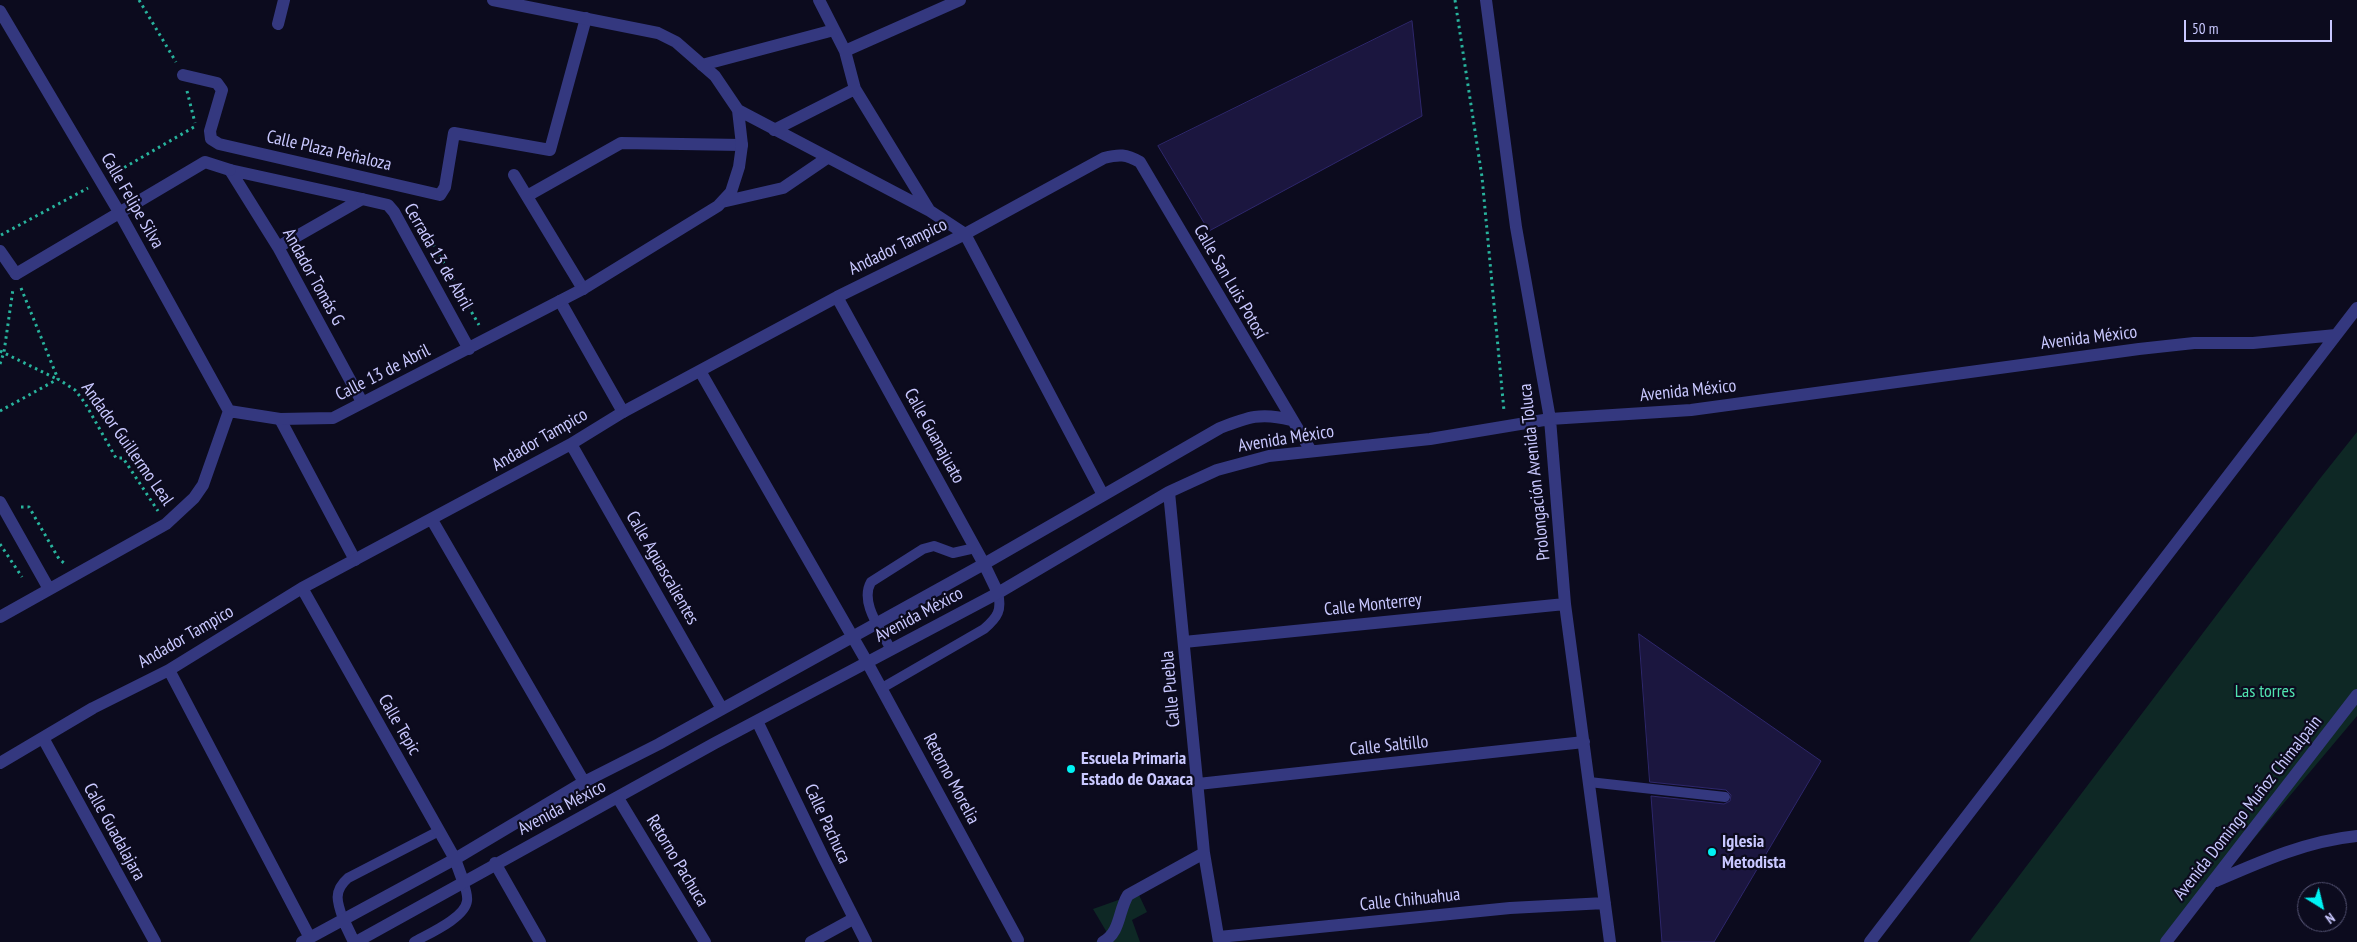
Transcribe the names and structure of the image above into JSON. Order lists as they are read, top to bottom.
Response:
{
  "streets": {
    "street": [
      "Calle Plaza Peñaloza",
      "Calle Felipe Silva",
      "Andador Tampico",
      "Cerrada 13 de Abril",
      "Andador Tomás G",
      "Calle San Luis Potosí",
      "Avenida México",
      "Calle 13 de Abril",
      "Calle Guanajuato",
      "Prolongación Avenida Toluca",
      "Calle Aguascalientes",
      "Calle Monterrey",
      "Calle Puebla",
      "Calle Tepic",
      "Calle Saltillo",
      "Retorno Morelia",
      "Avenida Domingo Muñoz Chimalpain",
      "Calle Pachuca",
      "Calle Guadalajara",
      "Retorno Pachuca",
      "Calle Chihuahua"
    ],
    "path": ["Andador Guillermo Leal"]
  },
  "crossings": [
    ["Calle Felipe Silva", "Cerrada 13 de Abril"],
    ["Calle Felipe Silva", "Calle 13 de Abril"],
    ["Andador Tampico", "Calle San Luis Potosí"],
    ["Andador Tampico", "Calle Guanajuato"],
    ["Andador Tampico", "Calle Aguascalientes"],
    ["Andador Tampico", "Calle Tepic"],
    ["Andador Tampico", "Calle Guadalajara"],
    ["Cerrada 13 de Abril", "Andador Tomás G"],
    ["Cerrada 13 de Abril", "Calle 13 de Abril"],
    ["Andador Tomás G", "Calle 13 de Abril"],
    ["Calle San Luis Potosí", "Avenida México"],
    ["Avenida México", "Calle Guanajuato"],
    ["Avenida México", "Prolongación Avenida Toluca"],
    ["Avenida México", "Calle Aguascalientes"],
    ["Avenida México", "Calle Puebla"],
    ["Avenida México", "Calle Tepic"],
    ["Avenida México", "Retorno Morelia"],
    ["Avenida México", "Calle Pachuca"],
    ["Avenida México", "Retorno Pachuca"],
    ["Prolongación Avenida Toluca", "Calle Monterrey"],
    ["Prolongación Avenida Toluca", "Calle Saltillo"],
    ["Prolongación Avenida Toluca", "Calle Chihuahua"],
    ["Calle Monterrey", "Calle Puebla"],
    ["Calle Puebla", "Calle Saltillo"],
    ["Calle Puebla", "Calle Chihuahua"]
  ],
  "parks": ["Las torres"],
  "places": ["Escuela Primaria Estado de Oaxaca", "Iglesia Metodista"],
  "scale_bar": "50 m",
  "north": "bottom right"
}
